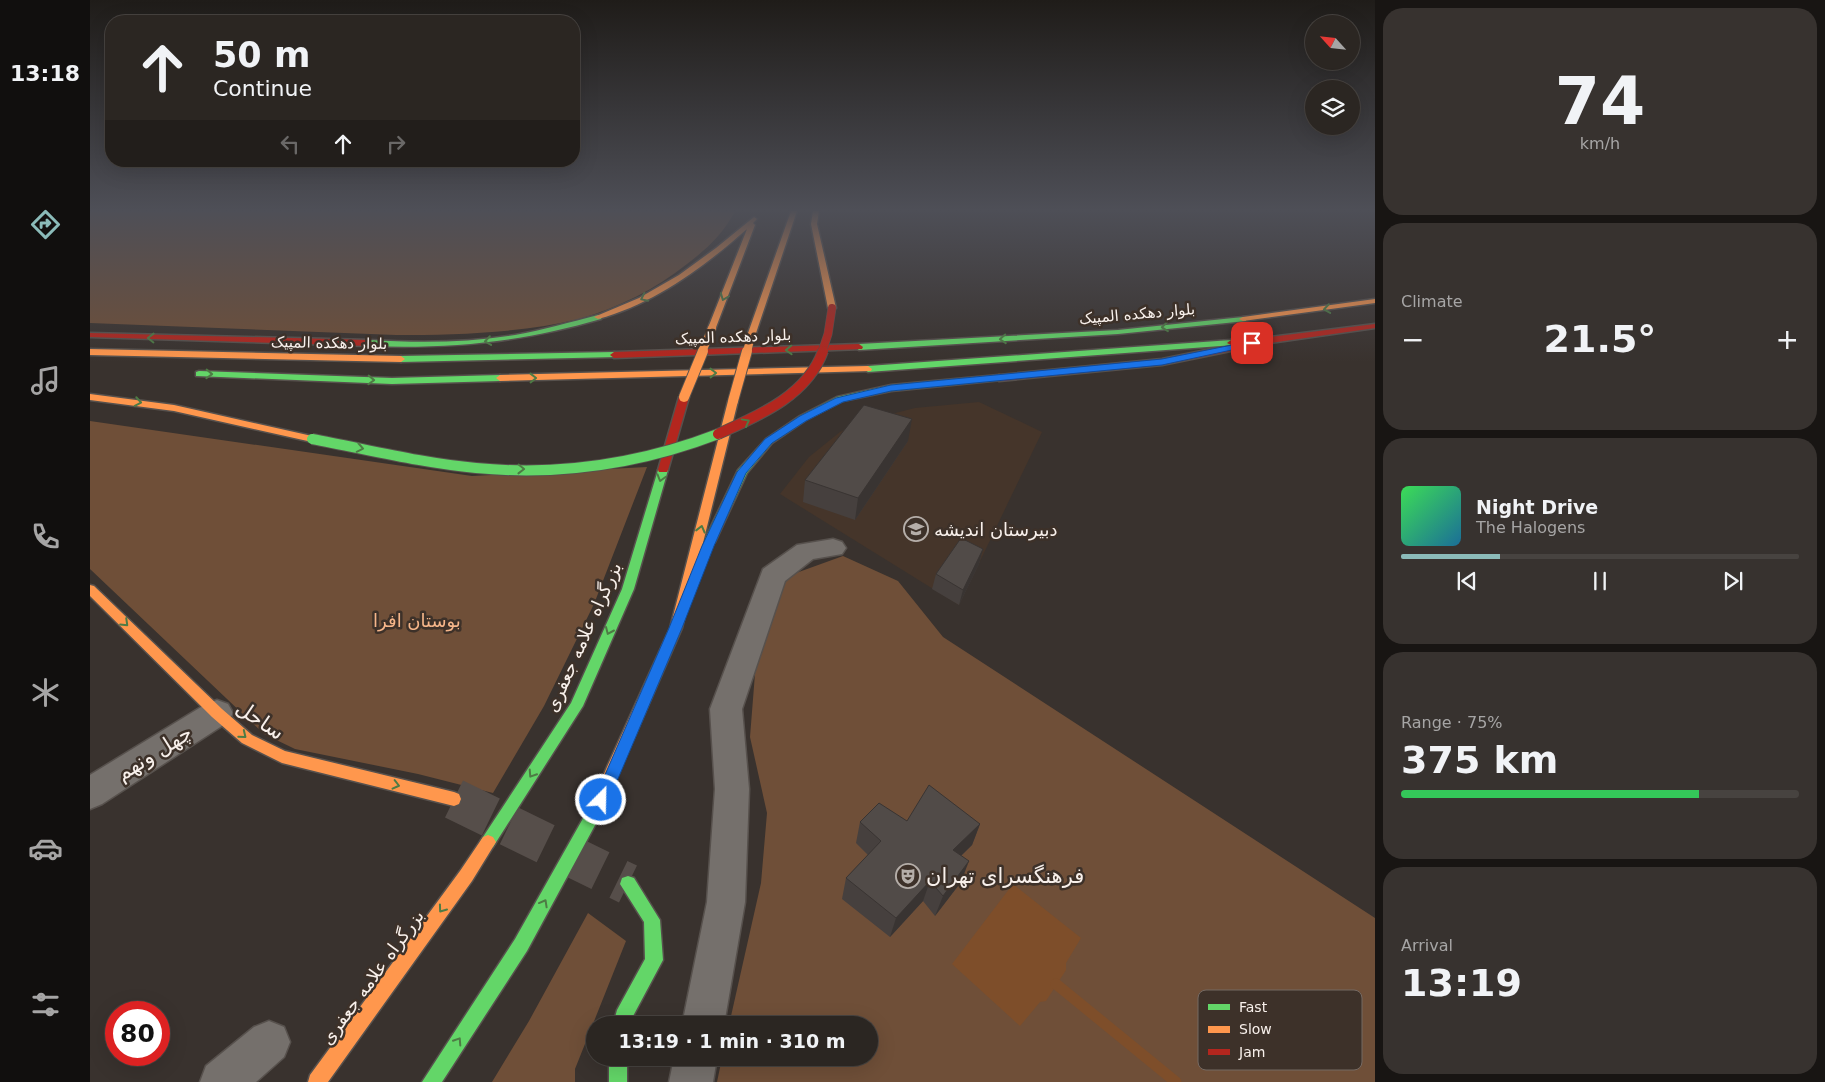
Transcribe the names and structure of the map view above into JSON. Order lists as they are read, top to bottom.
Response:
{
  "streets": {
    "main road": ["بلوار دهکده المپیک", "بزرگراه علامه جعفری", "ساحل"],
    "street": ["چهل ونهم"]
  },
  "crossings": [
    ["ساحل", "چهل ونهم"]
  ],
  "one_way": ["ساحل"],
  "parks": ["بوستان افرا"],
  "places": {
    "school or university": ["دبیرستان اندیشه"],
    "theatre": ["فرهنگسرای تهران"]
  },
  "legend": ["Fast", "Slow", "Jam"],
  "north": "top left",
  "page": {
    "tabs": "13:18",
    "tile": [
      ["74", "km/h"],
      "Climate",
      ["Range · 75%", "375 km"],
      ["Arrival", "13:19"]
    ],
    "turn": ["50 m", "Continue"],
    "heat": ["−", "21.5°", "+"],
    "song": ["Night Drive", "The Halogens"],
    "limit": "80",
    "trip": "13:19 · 1 min · 310 m"
  }
}
